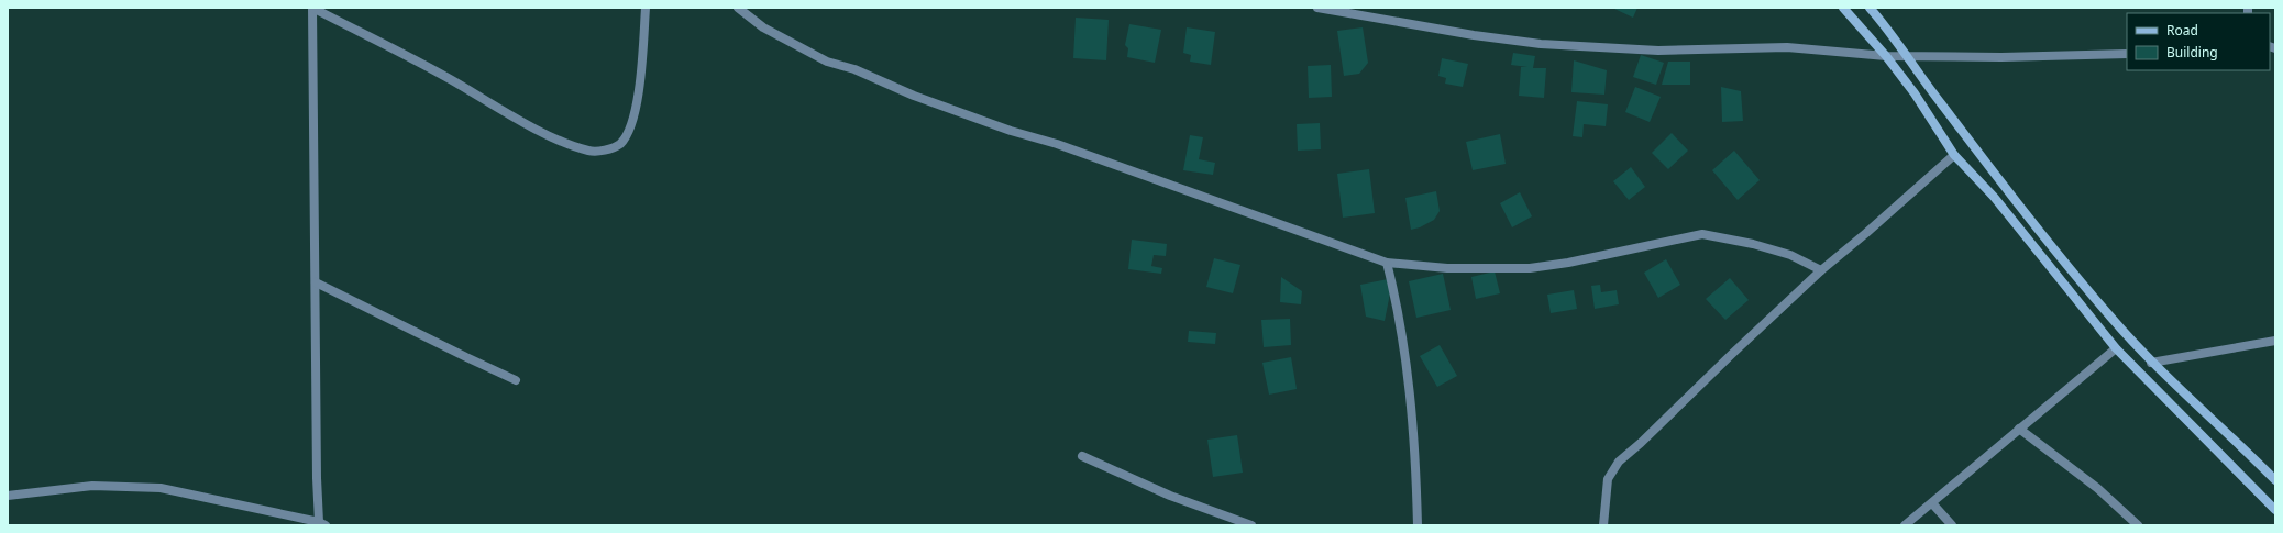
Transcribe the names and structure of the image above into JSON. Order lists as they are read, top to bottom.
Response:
{
  "legend": ["Road", "Building"]
}
